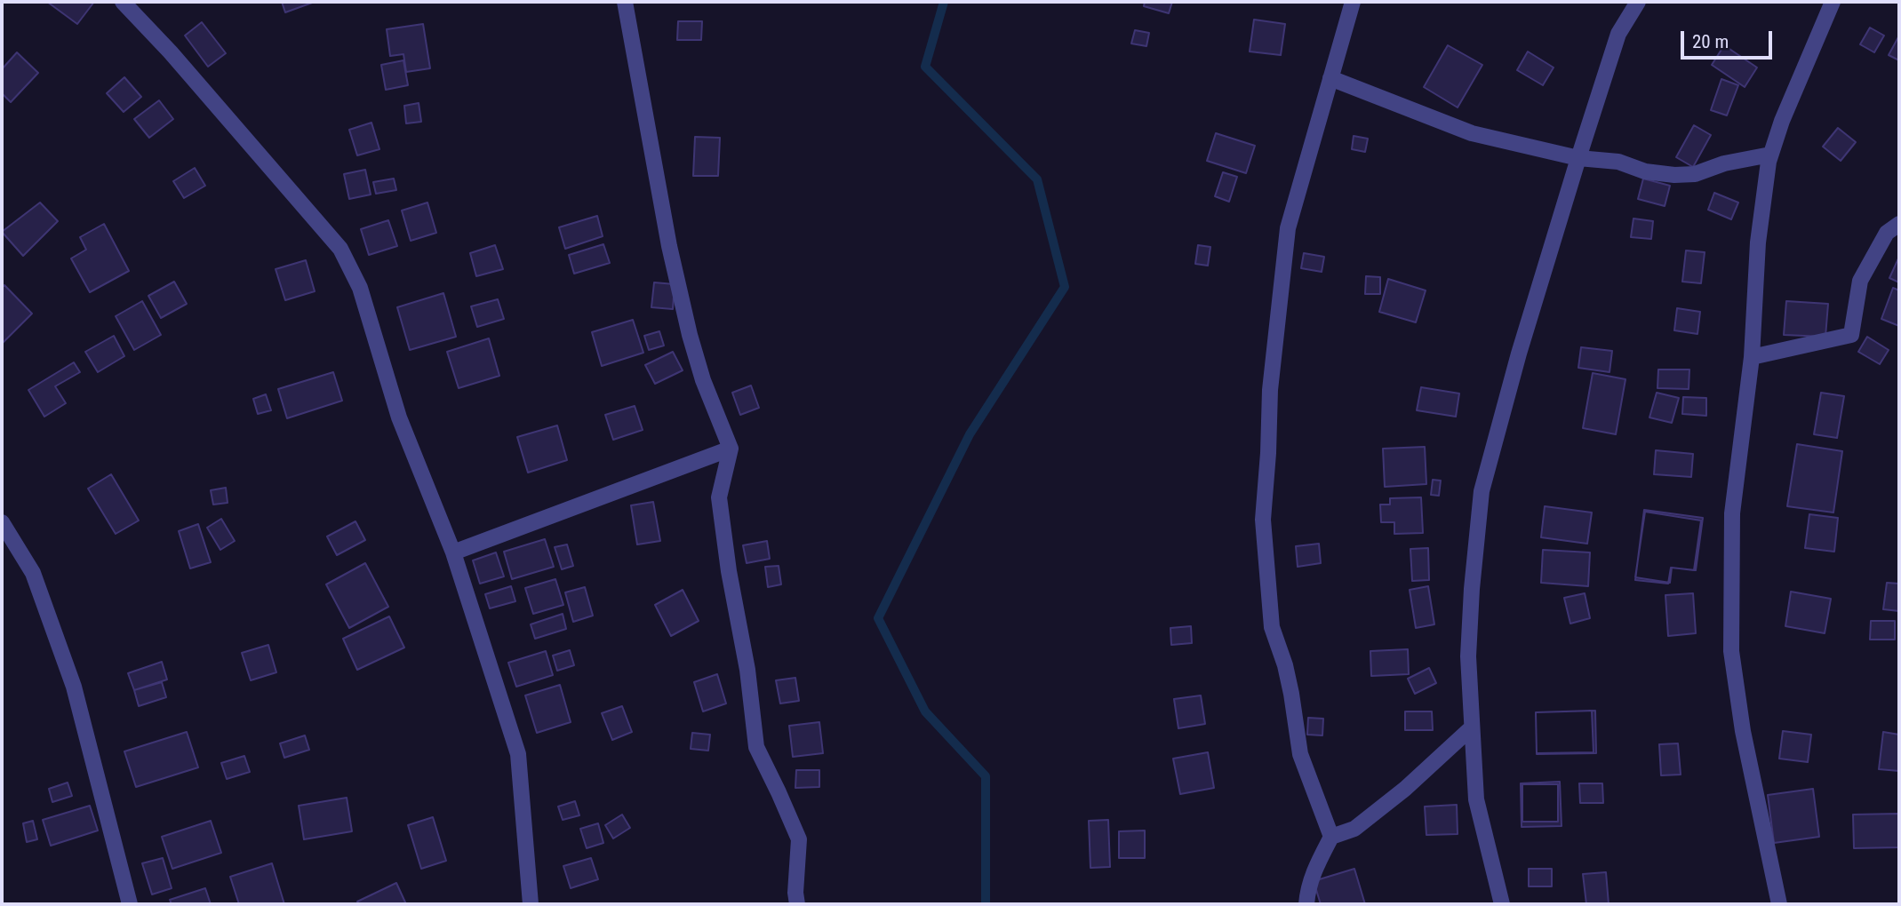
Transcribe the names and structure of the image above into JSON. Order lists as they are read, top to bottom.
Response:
{
  "scale_bar": "20 m"
}
